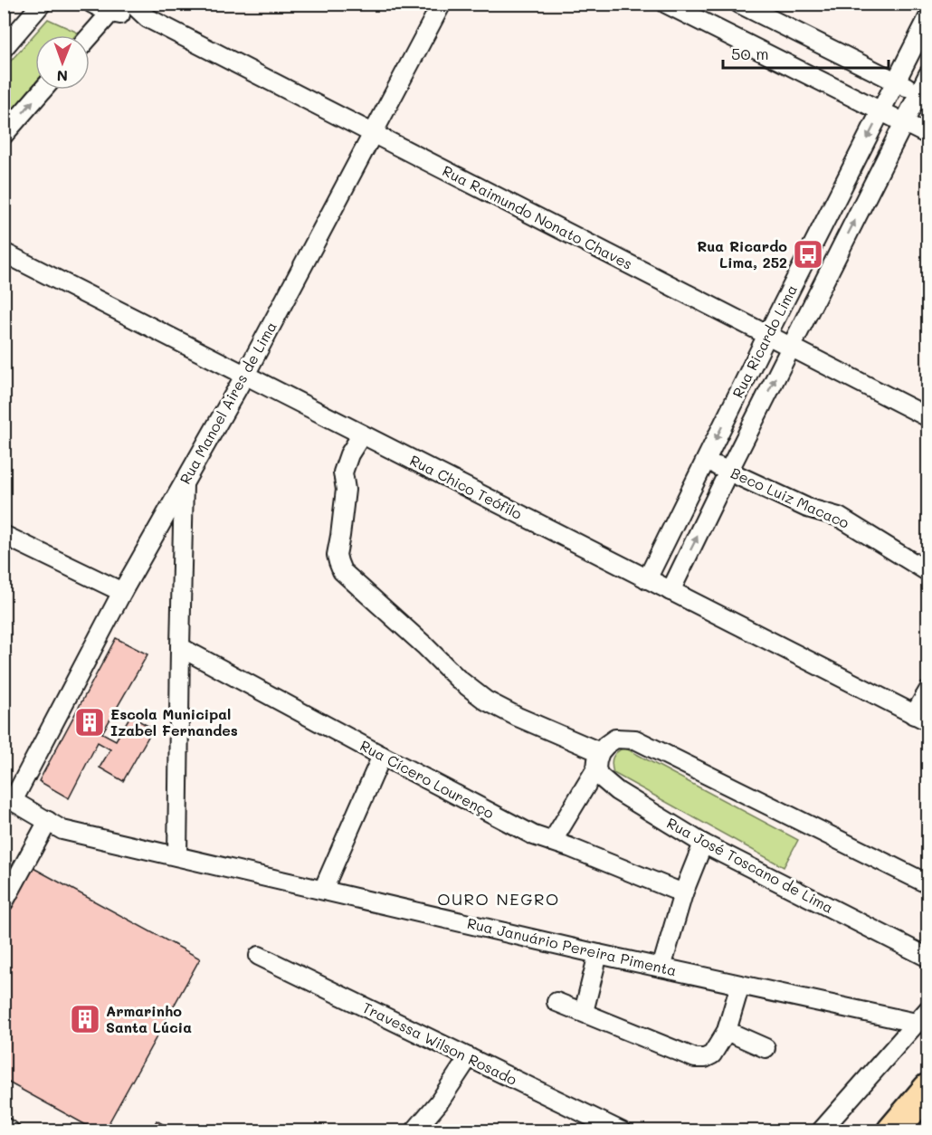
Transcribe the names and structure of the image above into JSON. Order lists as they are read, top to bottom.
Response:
{
  "streets": {
    "street": [
      "Rua Raimundo Nonato Chaves",
      "Rua Ricardo Lima",
      "Rua Manoel Aires de Lima",
      "Rua Chico Teófilo",
      "Beco Luiz Macaco",
      "Rua Cícero Lourenço",
      "Rua José Toscano de Lima",
      "Rua Januário Pereira Pimenta",
      "Travessa Wilson Rosado"
    ]
  },
  "crossings": [
    ["Rua Raimundo Nonato Chaves", "Rua Ricardo Lima"],
    ["Rua Raimundo Nonato Chaves", "Rua Manoel Aires de Lima"],
    ["Rua Ricardo Lima", "Rua Chico Teófilo"],
    ["Rua Ricardo Lima", "Beco Luiz Macaco"],
    ["Rua Manoel Aires de Lima", "Rua Chico Teófilo"],
    ["Rua Manoel Aires de Lima", "Rua Januário Pereira Pimenta"],
    ["Rua Chico Teófilo", "Rua José Toscano de Lima"]
  ],
  "districts": ["OURO NEGRO"],
  "places": {
    "bus stop": ["Rua Ricardo Lima, 252"],
    "building": ["Escola Municipal Izabel Fernandes", "Armarinho Santa Lúcia"]
  },
  "scale_bar": "50 m",
  "north": "bottom"
}
